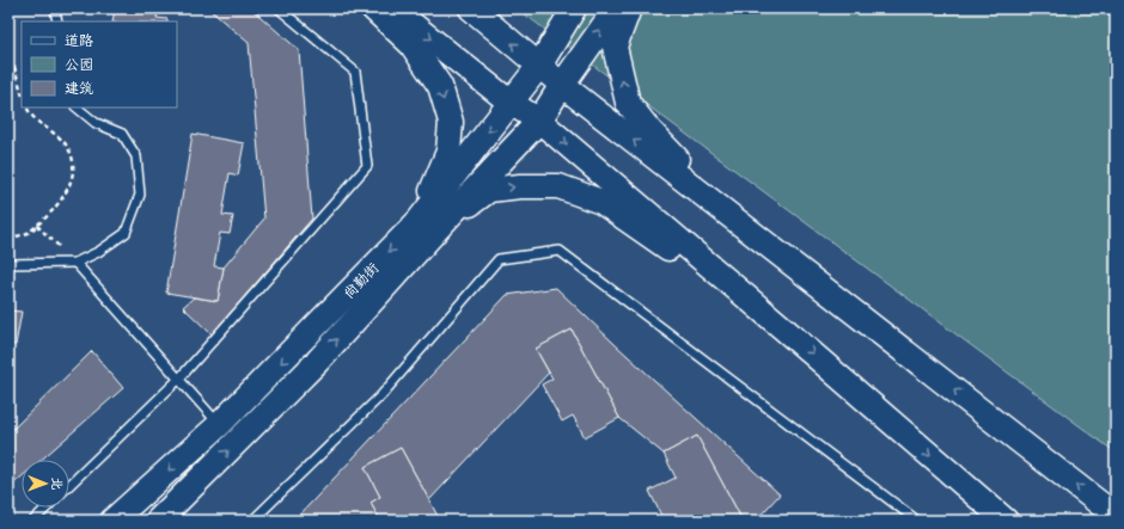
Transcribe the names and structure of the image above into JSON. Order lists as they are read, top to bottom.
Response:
{
  "streets": {
    "main road": ["尚勤街"]
  },
  "legend": ["道路", "公园", "建筑"],
  "north": "right"
}
